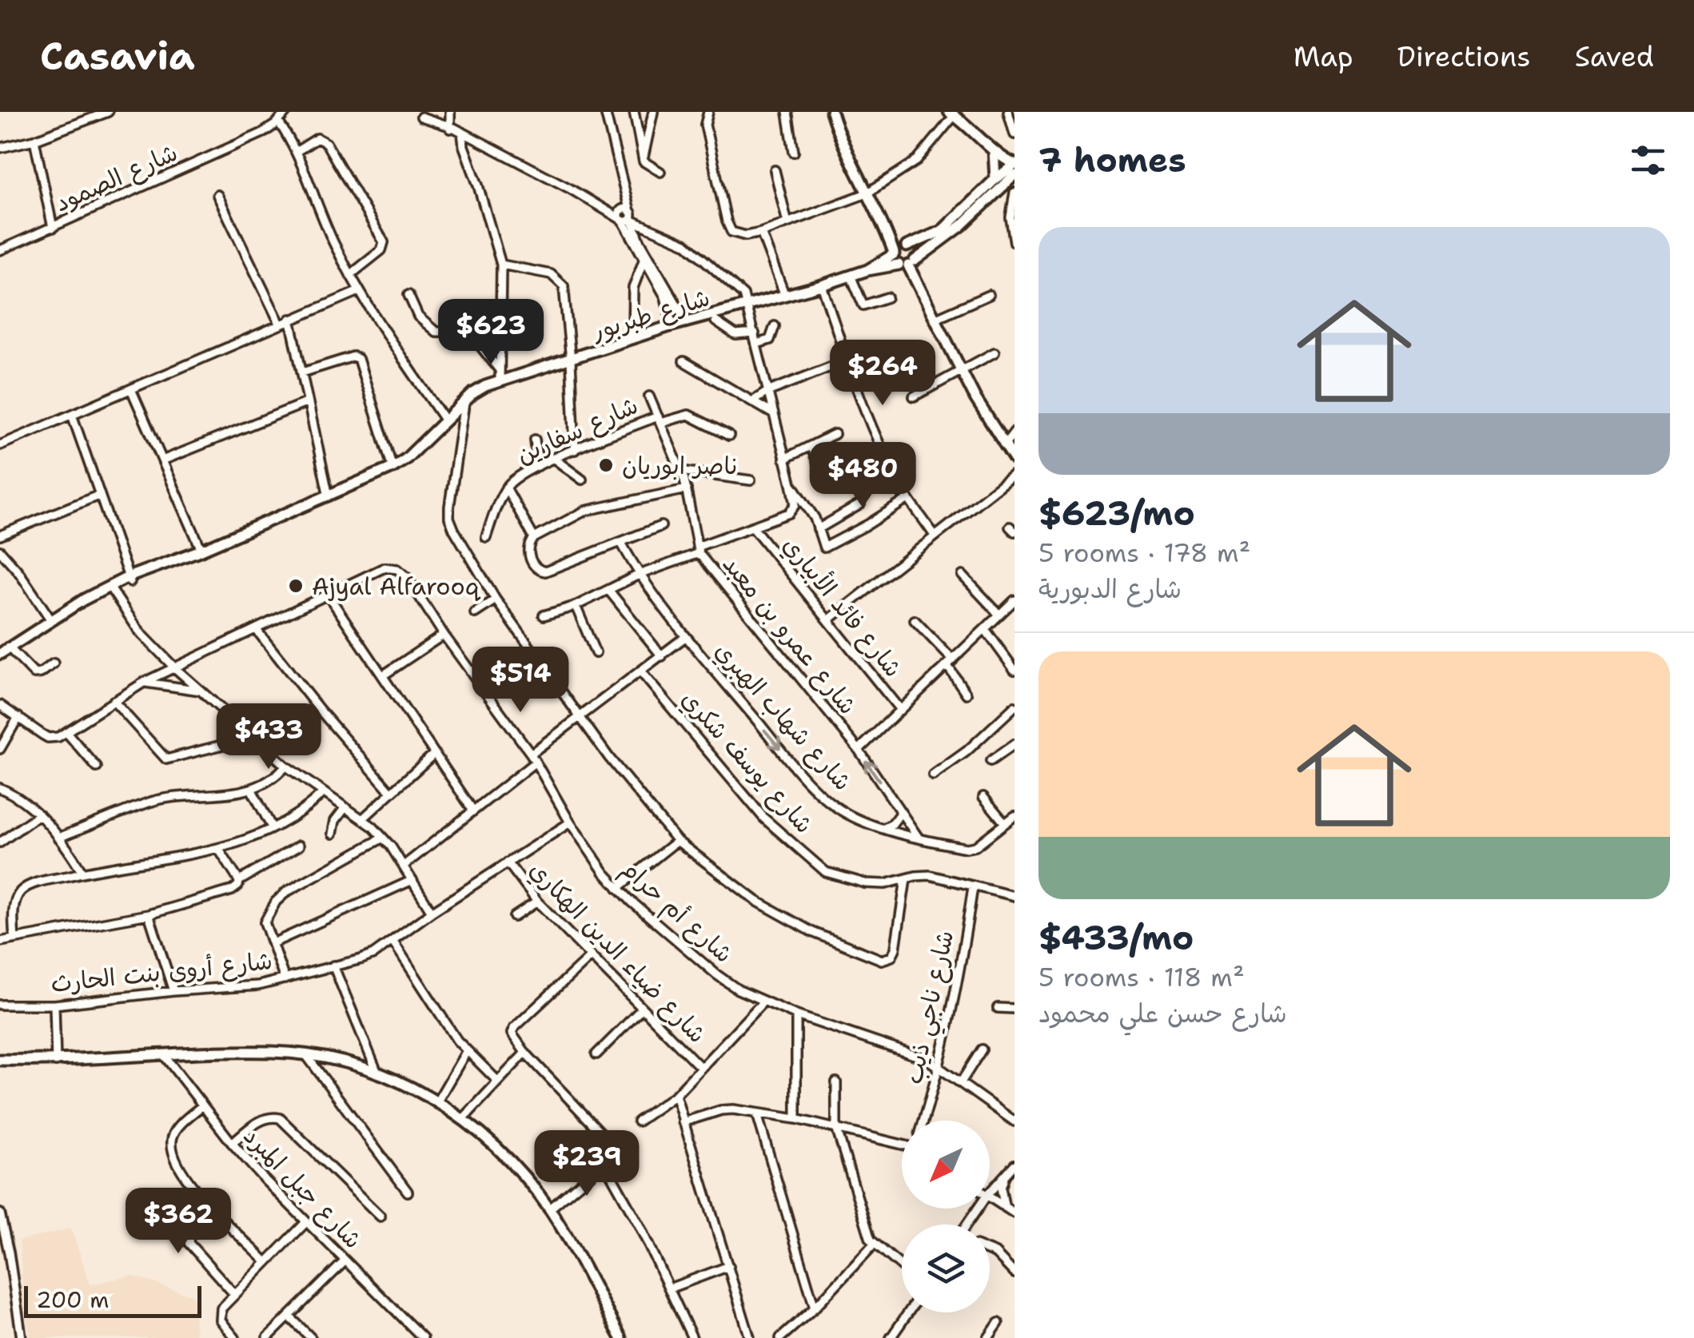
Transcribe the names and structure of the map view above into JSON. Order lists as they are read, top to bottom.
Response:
{
  "streets": {
    "street": [
      "شارع الصمود",
      "شارع طبربور",
      "شارع سفارين",
      "شارع فائد الأبياري",
      "شارع عمرو بن معبد",
      "شارع شهاب الهبري",
      "شارع يوسف شكري",
      "شارع أم حرام",
      "شارع ضياء الدين الهكاري",
      "شارع أروى بنت الحارث",
      "شارع ناجي ذيب",
      "شارع جبل المبرد"
    ]
  },
  "crossings": [
    ["شارع سفارين", "شارع عمرو بن معبد"],
    ["شارع عمرو بن معبد", "شارع شهاب الهبري"],
    ["شارع يوسف شكري", "شارع ناجي ذيب"],
    ["شارع أم حرام", "شارع أروى بنت الحارث"],
    ["شارع أم حرام", "شارع ناجي ذيب"],
    ["شارع ضياء الدين الهكاري", "شارع أروى بنت الحارث"]
  ],
  "one_way": ["شارع شهاب الهبري"],
  "places": ["ناصر ابوريان", "Ajyal Alfarooq"],
  "scale_bar": "200 m",
  "north": "bottom left",
  "page": {
    "header": "Casavia",
    "nav": ["Map", "Directions", "Saved"],
    "heading": "7 homes",
    "list": [
      {
        "name": "$623/mo",
        "note": "5 rooms · 178 m² · شارع الدبورية"
      },
      {
        "name": "$433/mo",
        "note": "5 rooms · 118 m² · شارع حسن علي محمود"
      }
    ],
    "price": [
      "$623",
      "$264",
      "$480",
      "$514",
      "$433",
      "$239",
      "$362"
    ],
    "scale": "200 m"
  }
}
